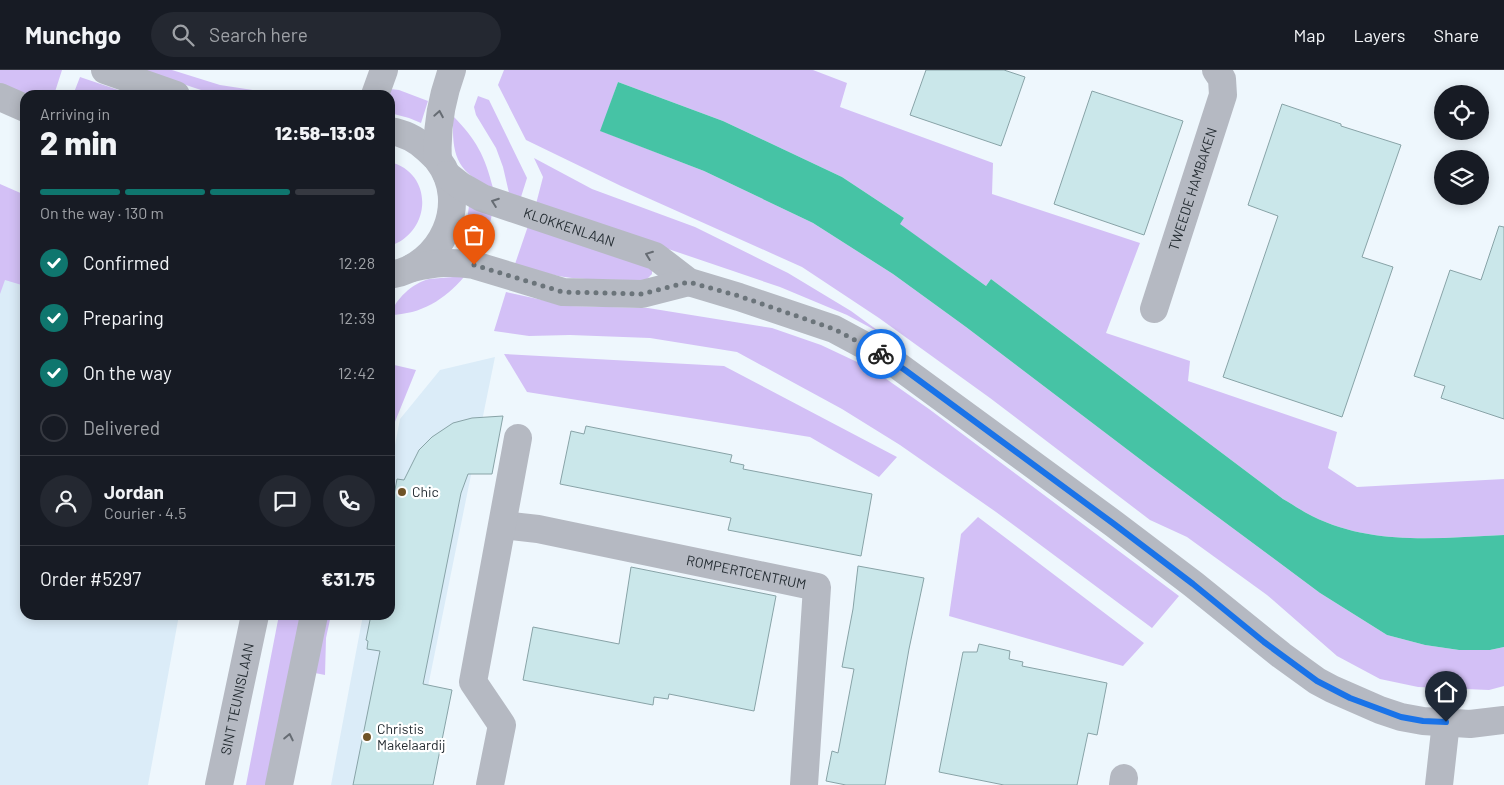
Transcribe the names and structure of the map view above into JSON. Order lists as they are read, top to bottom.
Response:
{
  "streets": {
    "street": [
      "TWEEDE HAMBAKEN",
      "KLOKKENLAAN",
      "ROMPERTCENTRUM",
      "SINT TEUNISLAAN"
    ]
  },
  "places": ["Chic", "Christis Makelaardij"],
  "page": {
    "header": "Munchgo",
    "search": "Search here",
    "nav": ["Map", "Layers", "Share"],
    "heading": ["2 min", "Arriving in", "12:58–13:03"],
    "panel": [
      "Jordan",
      "Courier · 4.5",
      "Order #5297",
      "€31.75"
    ],
    "bar": "On the way · 130 m",
    "list": [
      ["Confirmed", "12:28"],
      ["Preparing", "12:39"],
      ["On the way", "12:42"],
      "Delivered"
    ]
  }
}
